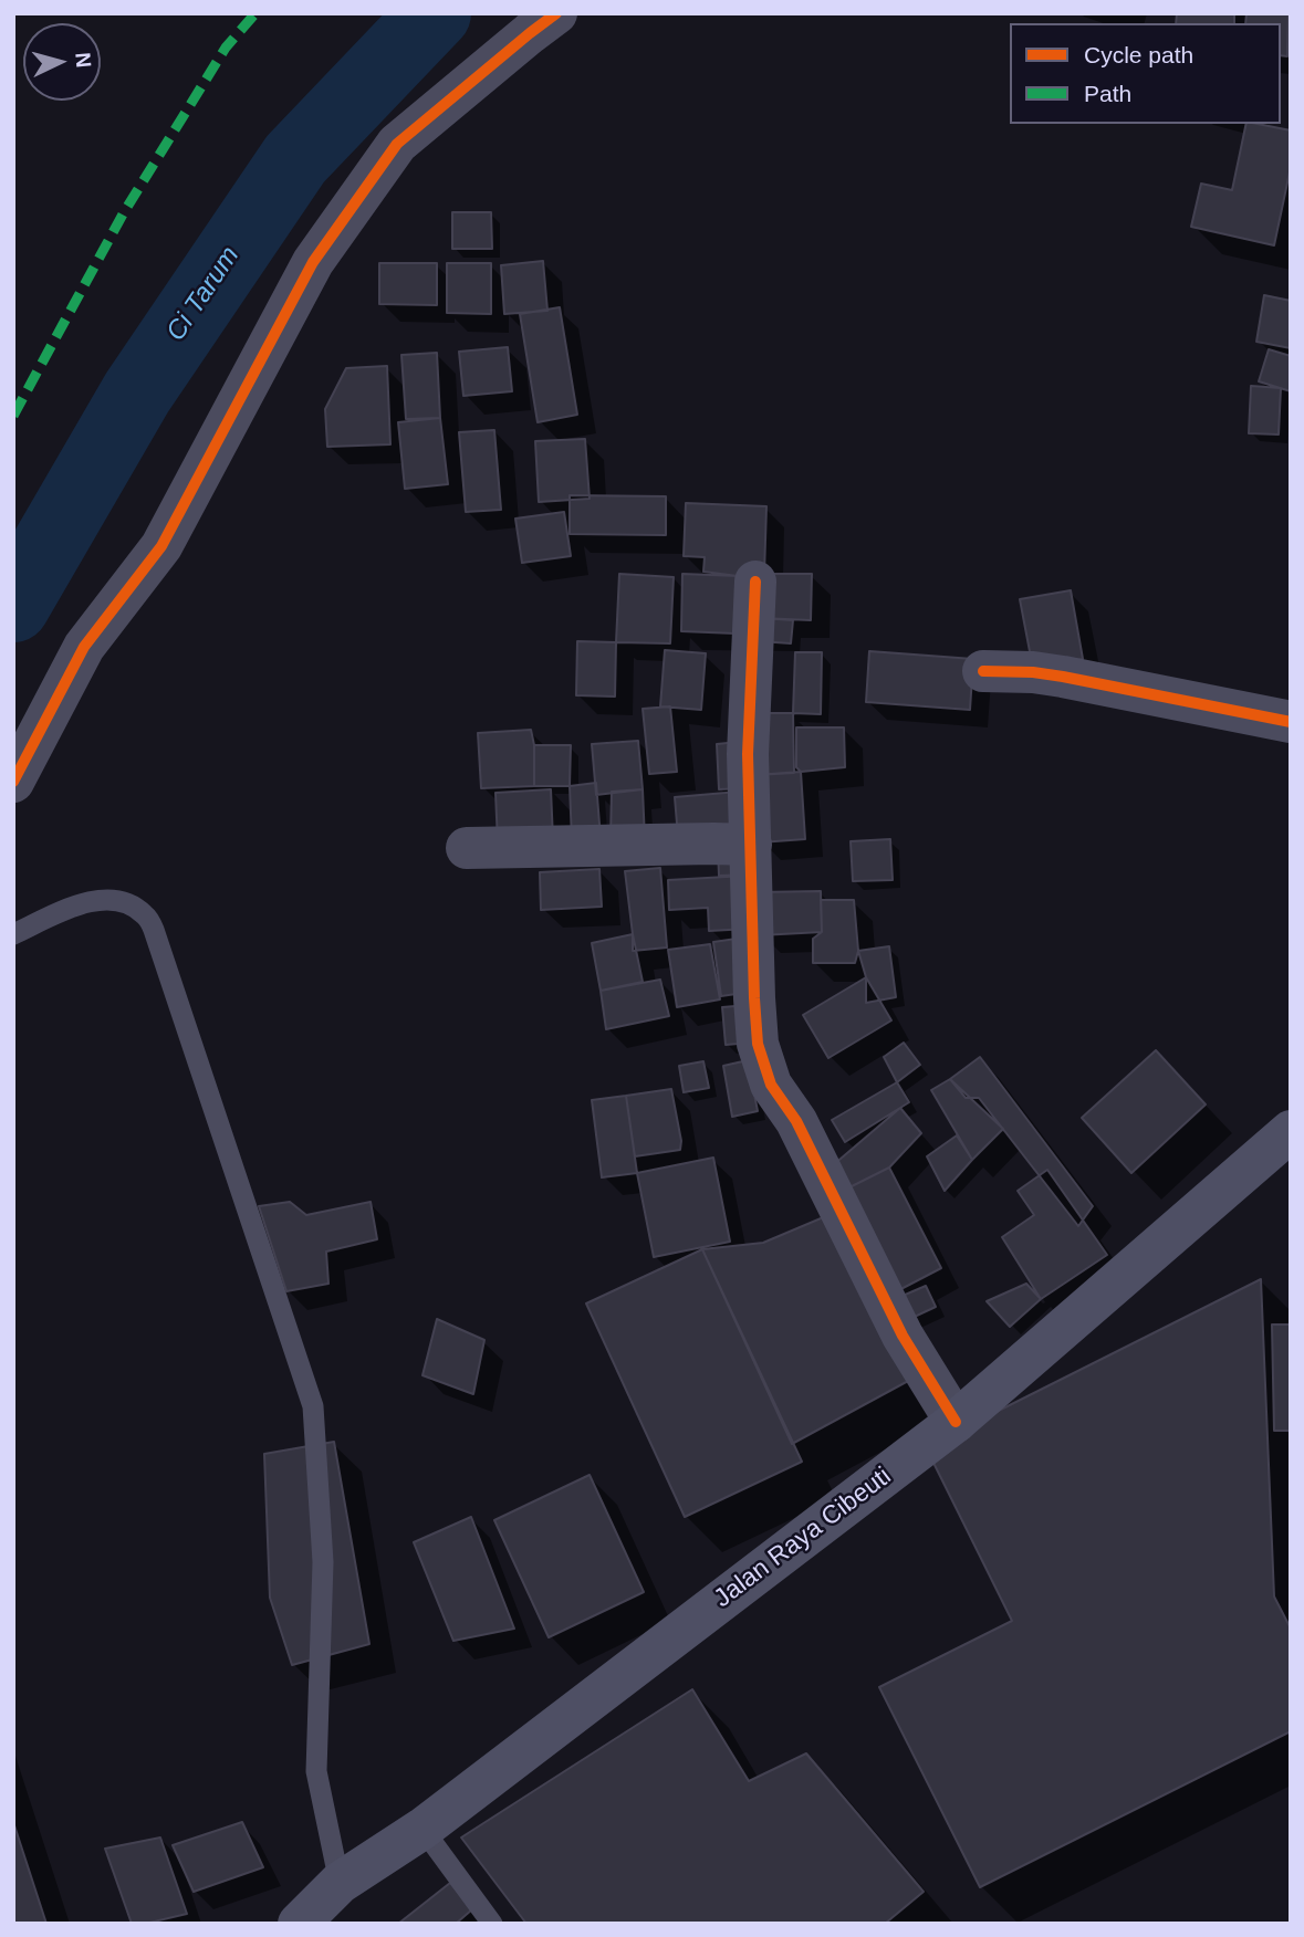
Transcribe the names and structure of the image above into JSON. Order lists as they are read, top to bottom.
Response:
{
  "streets": {
    "main road": ["Jalan Raya Cibeuti"]
  },
  "water": ["Ci Tarum"],
  "legend": ["Cycle path", "Path"],
  "north": "right"
}
